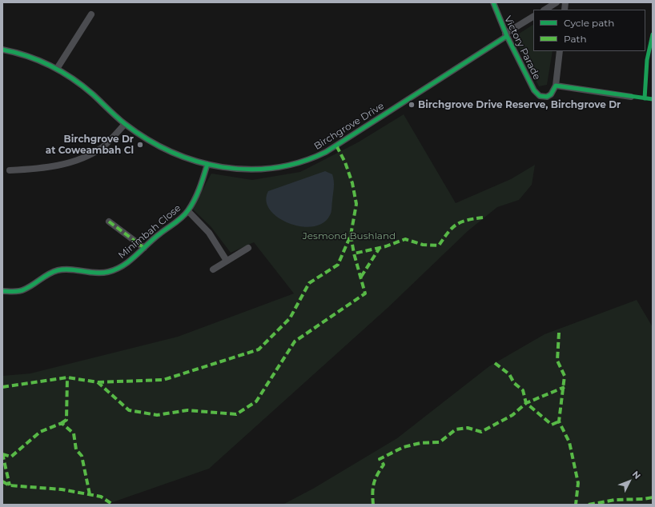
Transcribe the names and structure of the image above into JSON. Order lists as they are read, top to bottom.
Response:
{
  "streets": {
    "street": ["Victory Parade", "Birchgrove Drive", "Minimbah Close"]
  },
  "crossings": [
    ["Victory Parade", "Birchgrove Drive"],
    ["Birchgrove Drive", "Minimbah Close"]
  ],
  "parks": ["Jesmond Bushland"],
  "places": ["Birchgrove Drive Reserve, Birchgrove Dr", "Birchgrove Dr at Coweambah Cl"],
  "legend": ["Cycle path", "Path"],
  "north": "top right"
}
